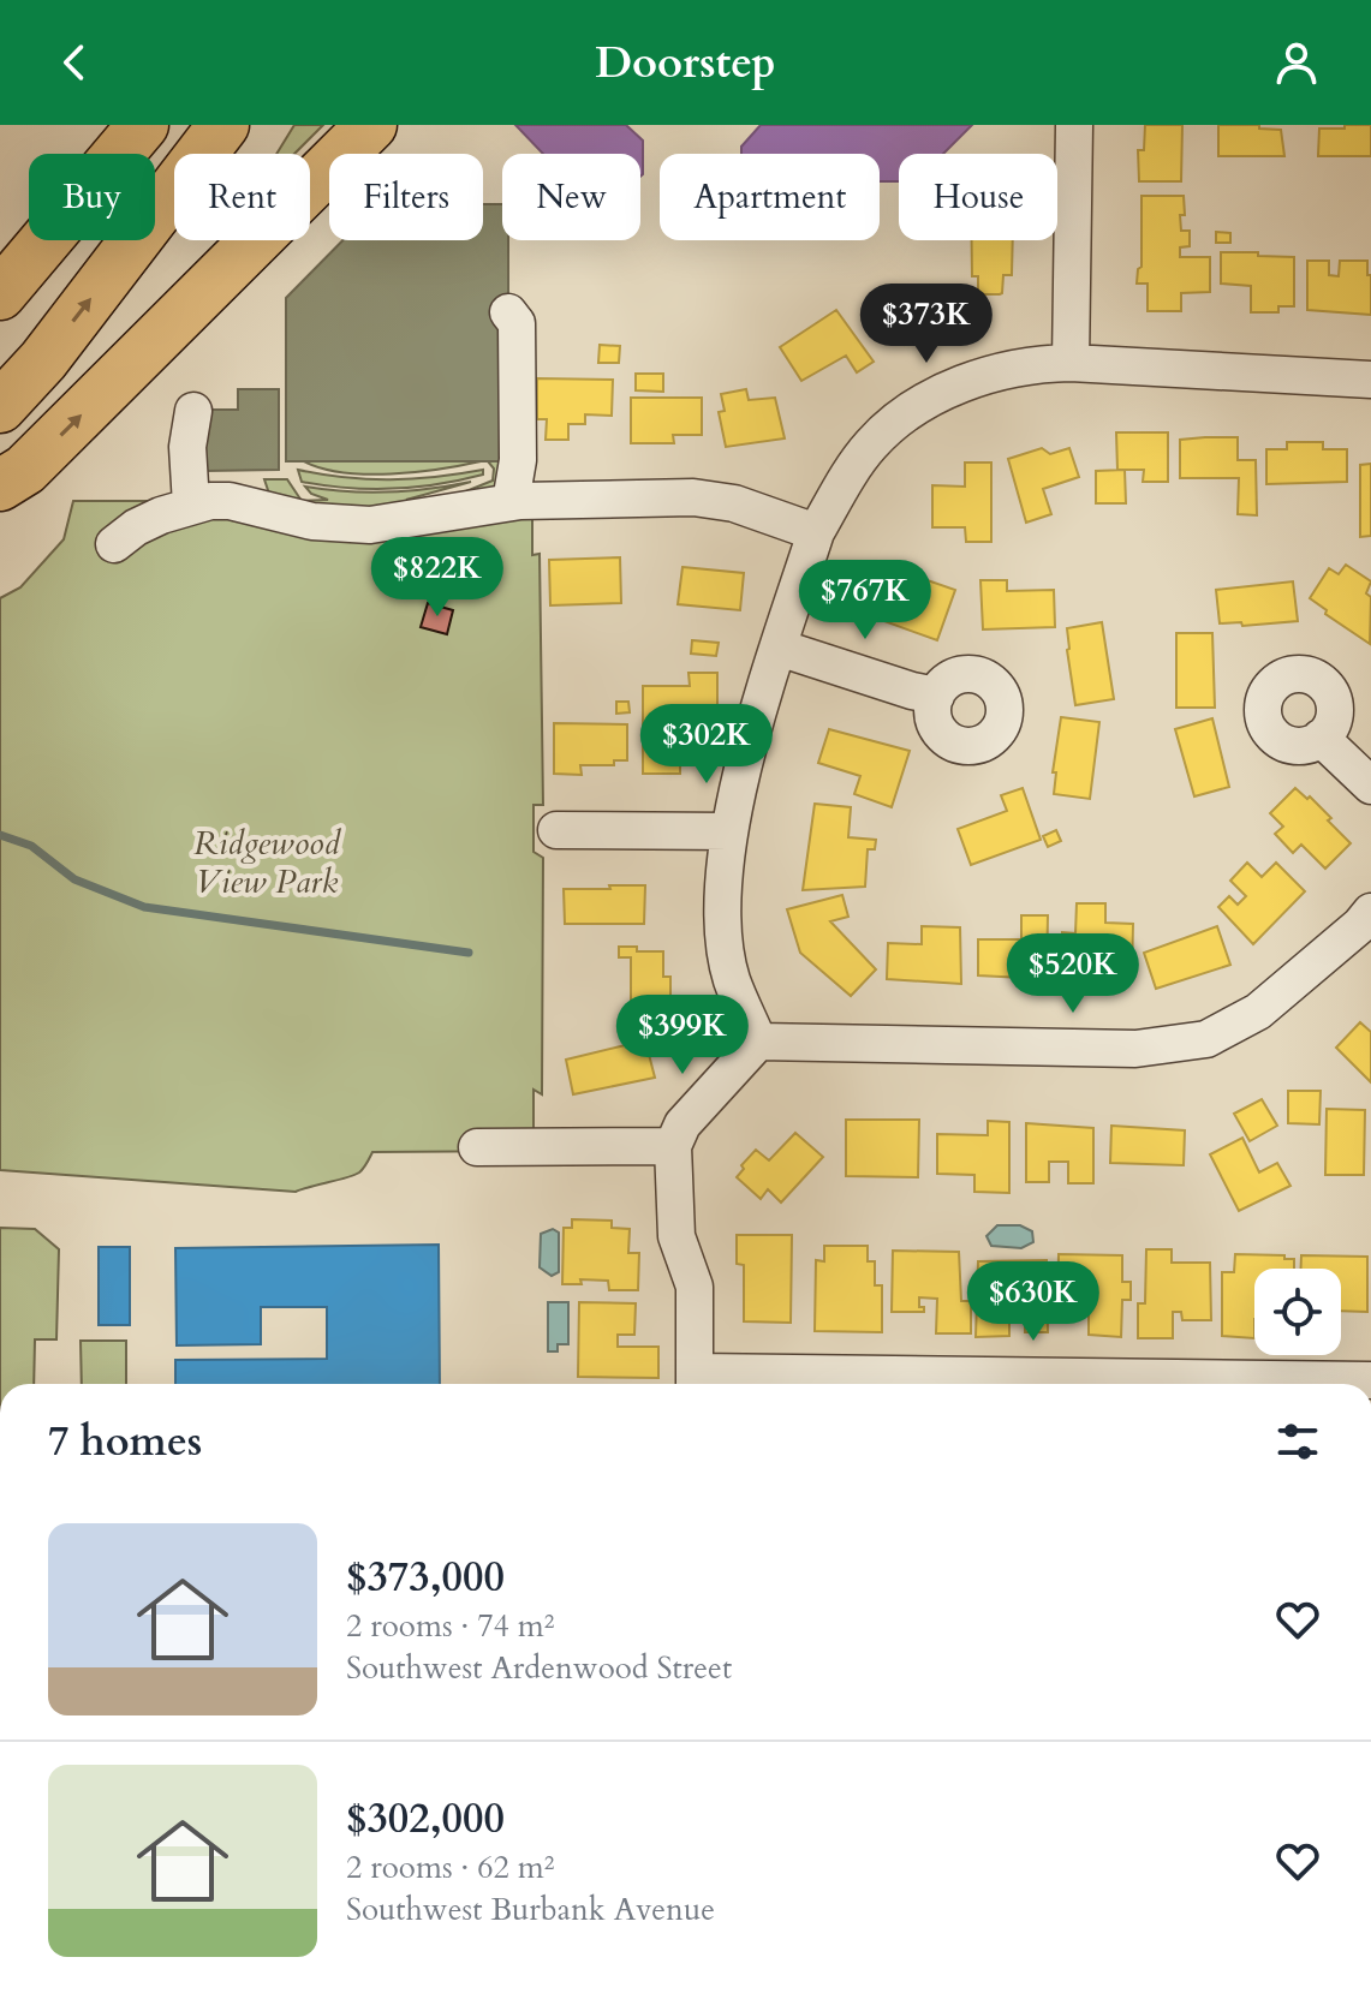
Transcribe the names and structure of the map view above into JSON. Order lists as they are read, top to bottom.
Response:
{
  "parks": ["Ridgewood View Park"],
  "page": {
    "header": "Doorstep",
    "chip": [
      "Buy",
      "Rent",
      "Filters",
      "New",
      "Apartment",
      "House"
    ],
    "price": [
      "$373K",
      "$822K",
      "$767K",
      "$302K",
      "$520K",
      "$399K",
      "$630K"
    ],
    "heading": "7 homes",
    "list": [
      {
        "name": "$373,000",
        "note": "2 rooms · 74 m² · Southwest Ardenwood Street"
      },
      {
        "name": "$302,000",
        "note": "2 rooms · 62 m² · Southwest Burbank Avenue"
      }
    ]
  }
}
